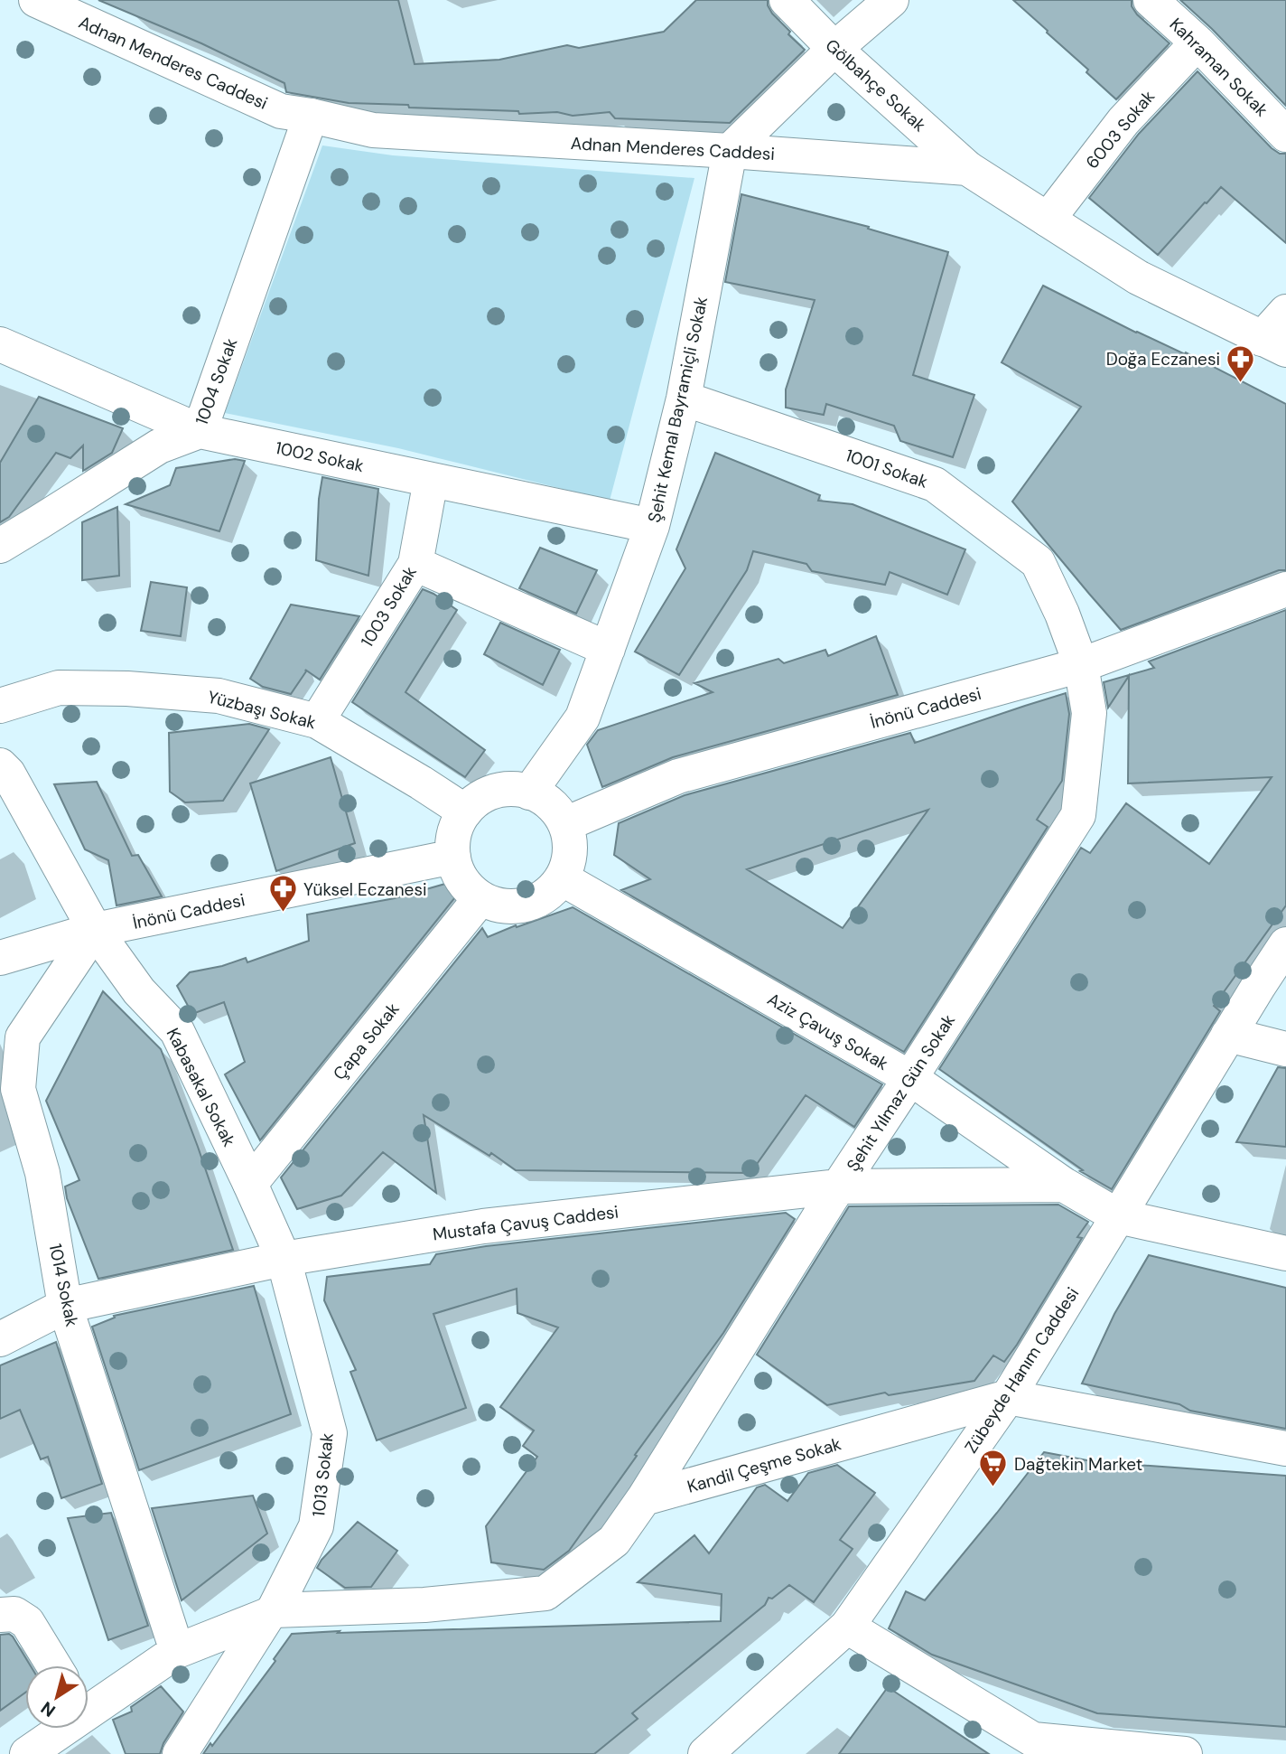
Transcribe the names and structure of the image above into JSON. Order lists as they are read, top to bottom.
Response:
{
  "streets": {
    "street": [
      "Adnan Menderes Caddesi",
      "Kahraman Sokak",
      "Gölbahçe Sokak",
      "6003 Sokak",
      "1004 Sokak",
      "Şehit Kemal Bayramiçli Sokak",
      "1002 Sokak",
      "1001 Sokak",
      "1003 Sokak",
      "İnönü Caddesi",
      "Yüzbaşı Sokak",
      "Aziz Çavuş Sokak",
      "Çapa Sokak",
      "Kabasakal Sokak",
      "Şehit Yılmaz Gün Sokak",
      "Mustafa Çavuş Caddesi",
      "1014 Sokak",
      "Zübeyde Hanım Caddesi",
      "Kandil Çeşme Sokak",
      "1013 Sokak"
    ]
  },
  "crossings": [
    ["Adnan Menderes Caddesi", "Gölbahçe Sokak"],
    ["Adnan Menderes Caddesi", "6003 Sokak"],
    ["Adnan Menderes Caddesi", "1004 Sokak"],
    ["Adnan Menderes Caddesi", "Şehit Kemal Bayramiçli Sokak"],
    ["Kahraman Sokak", "6003 Sokak"],
    ["1004 Sokak", "1002 Sokak"],
    ["Şehit Kemal Bayramiçli Sokak", "1002 Sokak"],
    ["Şehit Kemal Bayramiçli Sokak", "1001 Sokak"],
    ["Şehit Kemal Bayramiçli Sokak", "İnönü Caddesi"],
    ["Şehit Kemal Bayramiçli Sokak", "Yüzbaşı Sokak"],
    ["Şehit Kemal Bayramiçli Sokak", "Aziz Çavuş Sokak"],
    ["Şehit Kemal Bayramiçli Sokak", "Çapa Sokak"],
    ["1002 Sokak", "1003 Sokak"],
    ["1001 Sokak", "İnönü Caddesi"],
    ["1001 Sokak", "Şehit Yılmaz Gün Sokak"],
    ["1003 Sokak", "Yüzbaşı Sokak"],
    ["İnönü Caddesi", "Yüzbaşı Sokak"],
    ["İnönü Caddesi", "Aziz Çavuş Sokak"],
    ["İnönü Caddesi", "Çapa Sokak"],
    ["İnönü Caddesi", "Kabasakal Sokak"],
    ["İnönü Caddesi", "Şehit Yılmaz Gün Sokak"],
    ["İnönü Caddesi", "1014 Sokak"],
    ["Yüzbaşı Sokak", "Aziz Çavuş Sokak"],
    ["Yüzbaşı Sokak", "Çapa Sokak"],
    ["Aziz Çavuş Sokak", "Çapa Sokak"],
    ["Aziz Çavuş Sokak", "Şehit Yılmaz Gün Sokak"],
    ["Aziz Çavuş Sokak", "Mustafa Çavuş Caddesi"],
    ["Aziz Çavuş Sokak", "Zübeyde Hanım Caddesi"],
    ["Çapa Sokak", "Kabasakal Sokak"],
    ["Kabasakal Sokak", "Mustafa Çavuş Caddesi"],
    ["Kabasakal Sokak", "1014 Sokak"],
    ["Kabasakal Sokak", "1013 Sokak"],
    ["Şehit Yılmaz Gün Sokak", "Mustafa Çavuş Caddesi"],
    ["Şehit Yılmaz Gün Sokak", "Kandil Çeşme Sokak"],
    ["Mustafa Çavuş Caddesi", "1014 Sokak"],
    ["Mustafa Çavuş Caddesi", "1013 Sokak"],
    ["Zübeyde Hanım Caddesi", "Kandil Çeşme Sokak"]
  ],
  "places": {
    "pharmacy": ["Doğa Eczanesi", "Yüksel Eczanesi"],
    "supermarket": ["Dağtekin Market"]
  },
  "north": "bottom left"
}
